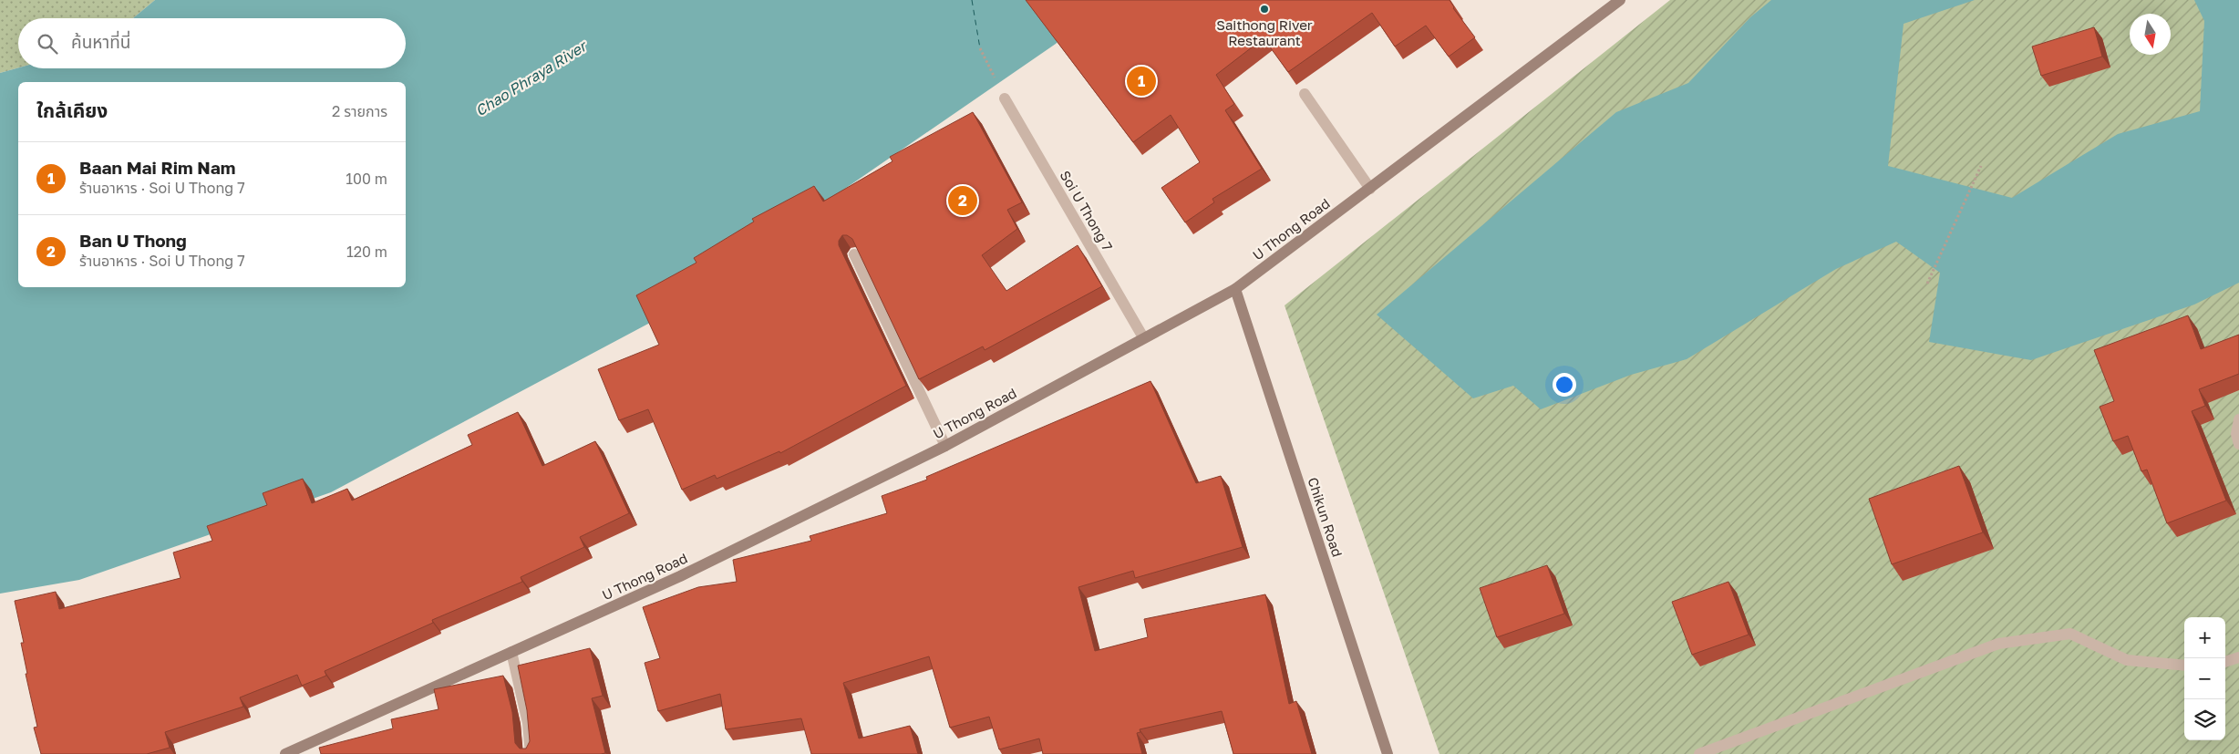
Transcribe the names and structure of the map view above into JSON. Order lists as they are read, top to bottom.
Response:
{
  "streets": {
    "main road": ["U Thong Road", "Chikun Road"],
    "street": ["Soi U Thong 7"]
  },
  "crossings": [
    ["Soi U Thong 7", "U Thong Road"],
    ["U Thong Road", "Chikun Road"]
  ],
  "water": ["Chao Phraya River"],
  "places": ["Saithong River Restaurant"],
  "north": "bottom",
  "page": {
    "search": "ค้นหาที่นี่",
    "pins": ["1", "2"],
    "heading": ["ใกล้เคียง", "2 รายการ"],
    "list": [
      {
        "mark": "1",
        "name": "Baan Mai Rim Nam",
        "note": "ร้านอาหาร · Soi U Thong 7",
        "value": "100 m"
      },
      {
        "mark": "2",
        "name": "Ban U Thong",
        "note": "ร้านอาหาร · Soi U Thong 7",
        "value": "120 m"
      }
    ],
    "map_buttons": ["+", "−"]
  }
}
